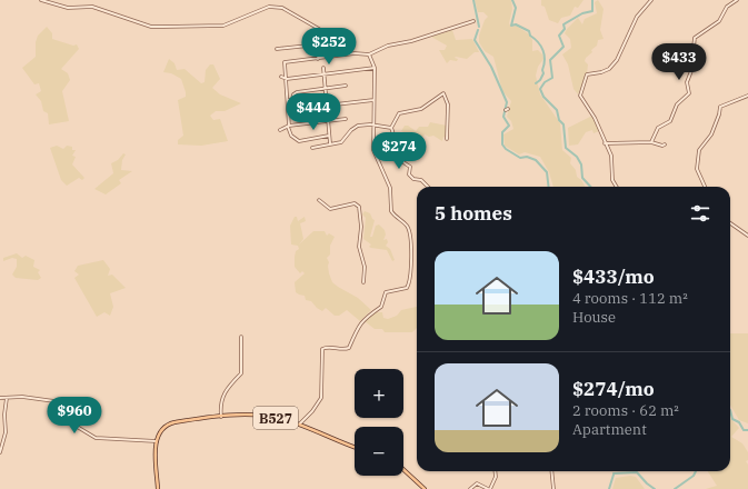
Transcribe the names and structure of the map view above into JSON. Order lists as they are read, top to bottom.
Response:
{
  "streets": {
    "main road": ["B527"]
  },
  "page": {
    "price": [
      "$252",
      "$433",
      "$444",
      "$274",
      "$960"
    ],
    "heading": "5 homes",
    "list": [
      {
        "name": "$433/mo",
        "note": "4 rooms · 112 m² · House"
      },
      {
        "name": "$274/mo",
        "note": "2 rooms · 62 m² · Apartment"
      }
    ],
    "map_buttons": ["+", "−"]
  }
}
